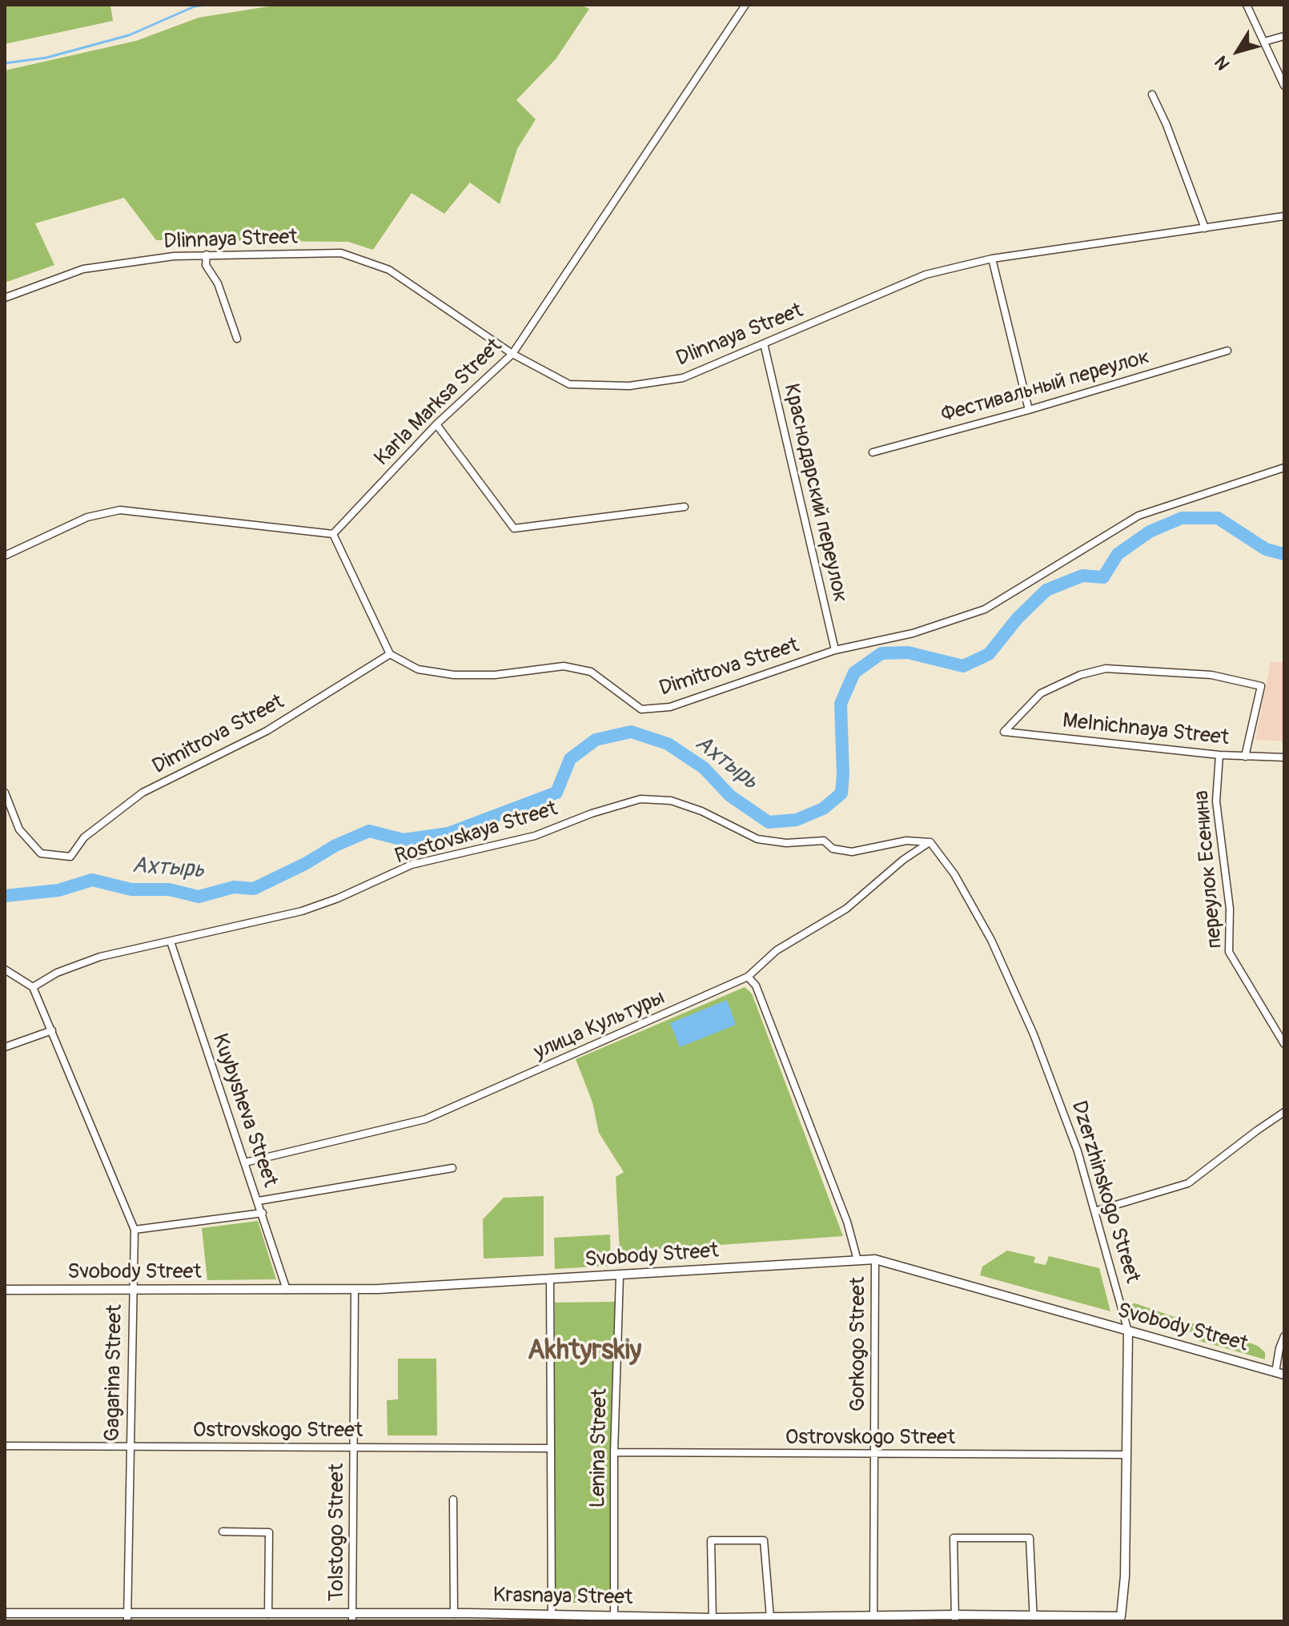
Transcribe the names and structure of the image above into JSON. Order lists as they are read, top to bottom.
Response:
{
  "streets": {
    "street": [
      "Dlinnaya Street",
      "Фестивальный переулок",
      "Karla Marksa Street",
      "Краснодарский переулок",
      "Dimitrova Street",
      "Melnichnaya Street",
      "Rostovskaya Street",
      "переулок Есенина",
      "улица Культуры",
      "Kuybysheva Street",
      "Dzerzhinskogo Street",
      "Svobody Street",
      "Gorkogo Street",
      "Gagarina Street",
      "Ostrovskogo Street",
      "Lenina Street",
      "Tolstogo Street",
      "Krasnaya Street"
    ]
  },
  "crossings": [
    ["Dlinnaya Street", "Karla Marksa Street"],
    ["Dlinnaya Street", "Краснодарский переулок"],
    ["Краснодарский переулок", "Dimitrova Street"],
    ["Melnichnaya Street", "переулок Есенина"],
    ["Rostovskaya Street", "улица Культуры"],
    ["Rostovskaya Street", "Kuybysheva Street"],
    ["Rostovskaya Street", "Dzerzhinskogo Street"],
    ["Rostovskaya Street", "Gagarina Street"],
    ["улица Культуры", "Kuybysheva Street"],
    ["улица Культуры", "Dzerzhinskogo Street"],
    ["улица Культуры", "Gorkogo Street"],
    ["Kuybysheva Street", "Svobody Street"],
    ["Dzerzhinskogo Street", "Svobody Street"],
    ["Dzerzhinskogo Street", "Ostrovskogo Street"],
    ["Dzerzhinskogo Street", "Krasnaya Street"],
    ["Svobody Street", "Gorkogo Street"],
    ["Svobody Street", "Gagarina Street"],
    ["Svobody Street", "Lenina Street"],
    ["Svobody Street", "Tolstogo Street"],
    ["Gorkogo Street", "Ostrovskogo Street"],
    ["Gorkogo Street", "Krasnaya Street"],
    ["Gagarina Street", "Ostrovskogo Street"],
    ["Gagarina Street", "Krasnaya Street"],
    ["Ostrovskogo Street", "Lenina Street"],
    ["Ostrovskogo Street", "Tolstogo Street"],
    ["Lenina Street", "Krasnaya Street"],
    ["Tolstogo Street", "Krasnaya Street"]
  ],
  "districts": ["Akhtyrskiy"],
  "water": ["Ахтырь"],
  "north": "bottom left"
}
